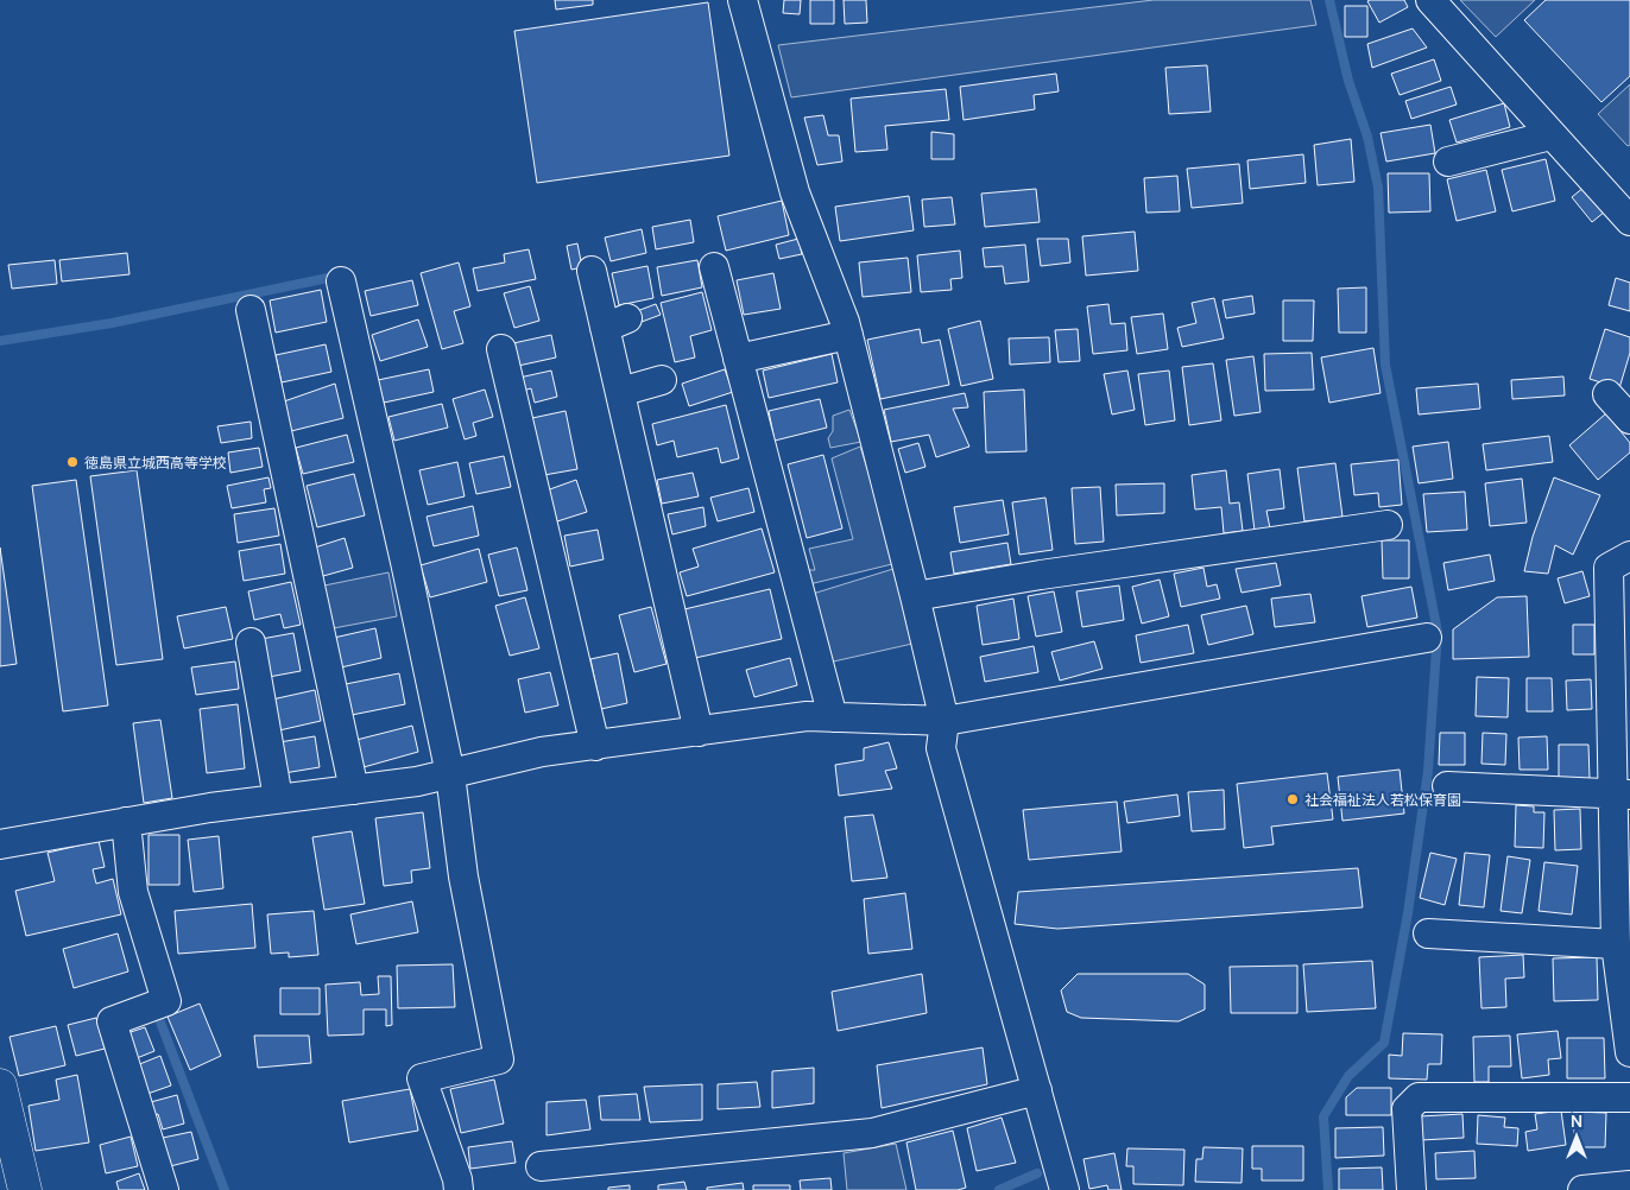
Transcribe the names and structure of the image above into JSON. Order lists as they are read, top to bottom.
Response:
{
  "places": ["徳島県立城西高等学校", "社会福祉法人若松保育園"],
  "north": "top"
}
